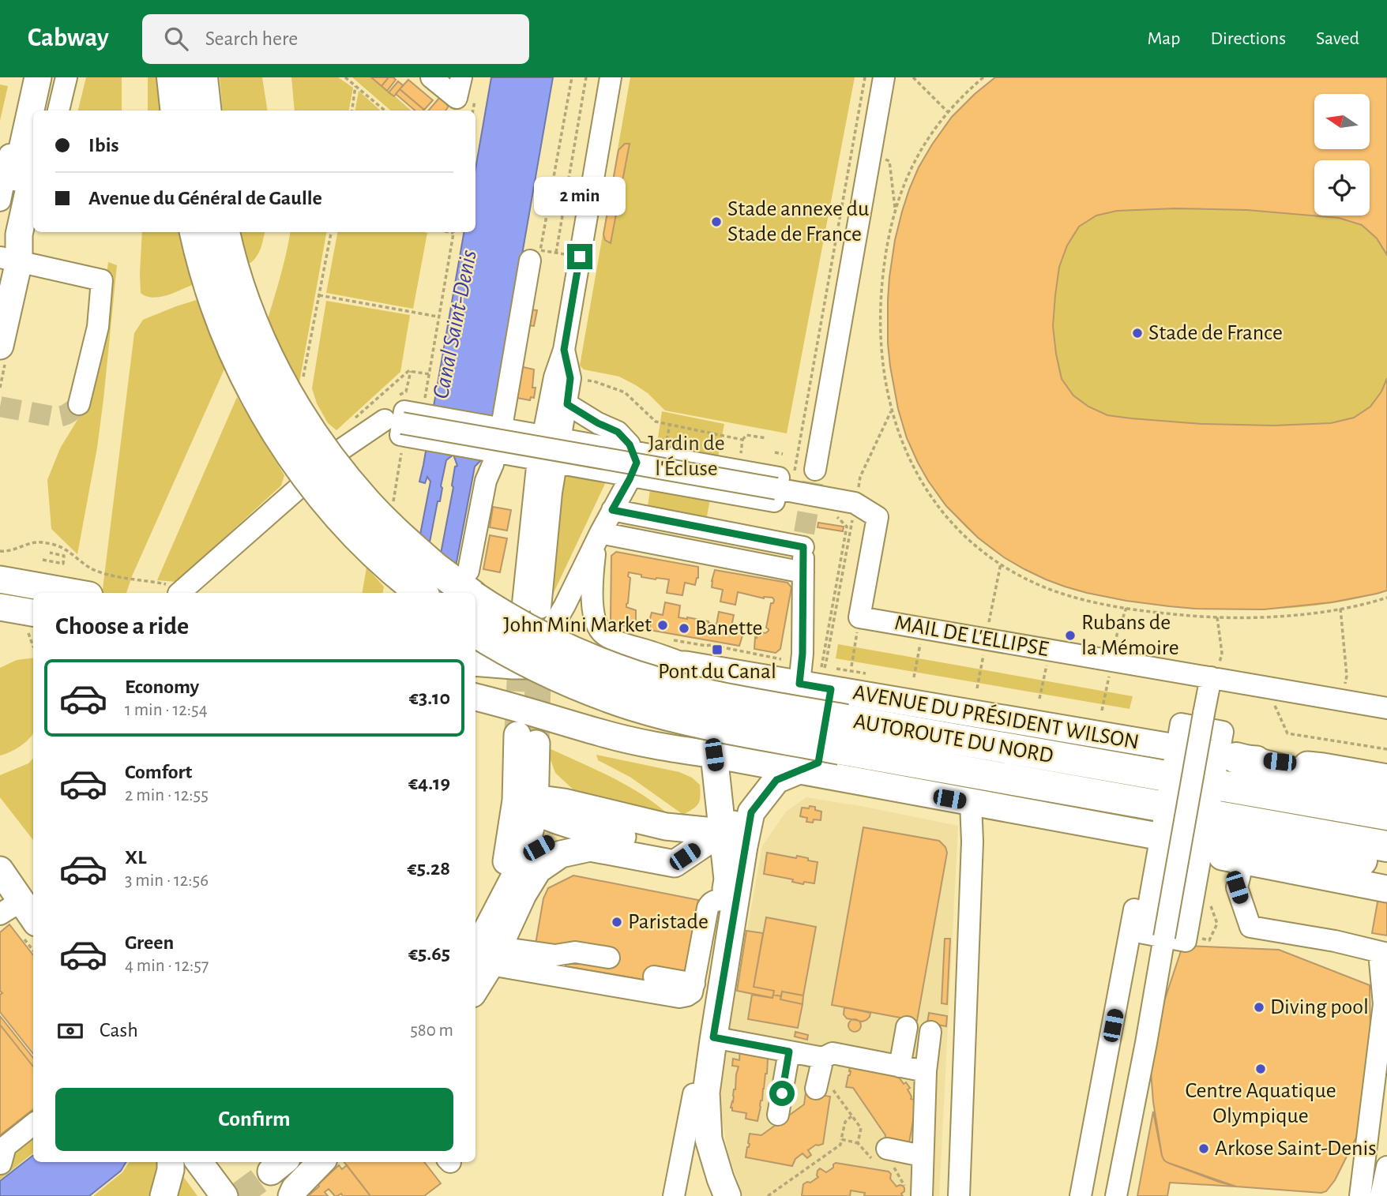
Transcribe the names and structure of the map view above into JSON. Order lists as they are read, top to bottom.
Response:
{
  "streets": {
    "highway": ["AUTOROUTE DU NORD"],
    "main road": ["AVENUE DU PRÉSIDENT WILSON"],
    "street": ["MAIL DE L'ELLIPSE"]
  },
  "water": ["Canal Saint-Denis"],
  "parks": ["Jardin de l'Écluse"],
  "places": {
    "other": [
      "Stade annexe du Stade de France",
      "Stade de France",
      "John Mini Market",
      "Banette",
      "Rubans de la Mémoire",
      "Paristade",
      "Diving pool",
      "Centre Aquatique Olympique",
      "Arkose Saint-Denis"
    ],
    "transit": ["Pont du Canal"]
  },
  "north": "left",
  "page": {
    "header": "Cabway",
    "search": "Search here",
    "nav": ["Map", "Directions", "Saved"],
    "banner": ["Ibis", "Avenue du Général de Gaulle"],
    "bubble": "2 min",
    "heading": "Choose a ride",
    "list": [
      {
        "name": "Economy",
        "note": "1 min · 12:54",
        "value": "€3.10"
      },
      {
        "name": "Comfort",
        "note": "2 min · 12:55",
        "value": "€4.19"
      },
      {
        "name": "XL",
        "note": "3 min · 12:56",
        "value": "€5.28"
      },
      {
        "name": "Green",
        "note": "4 min · 12:57",
        "value": "€5.65"
      }
    ],
    "pay": ["Cash", "580 m"],
    "buttons": "Confirm"
  }
}
